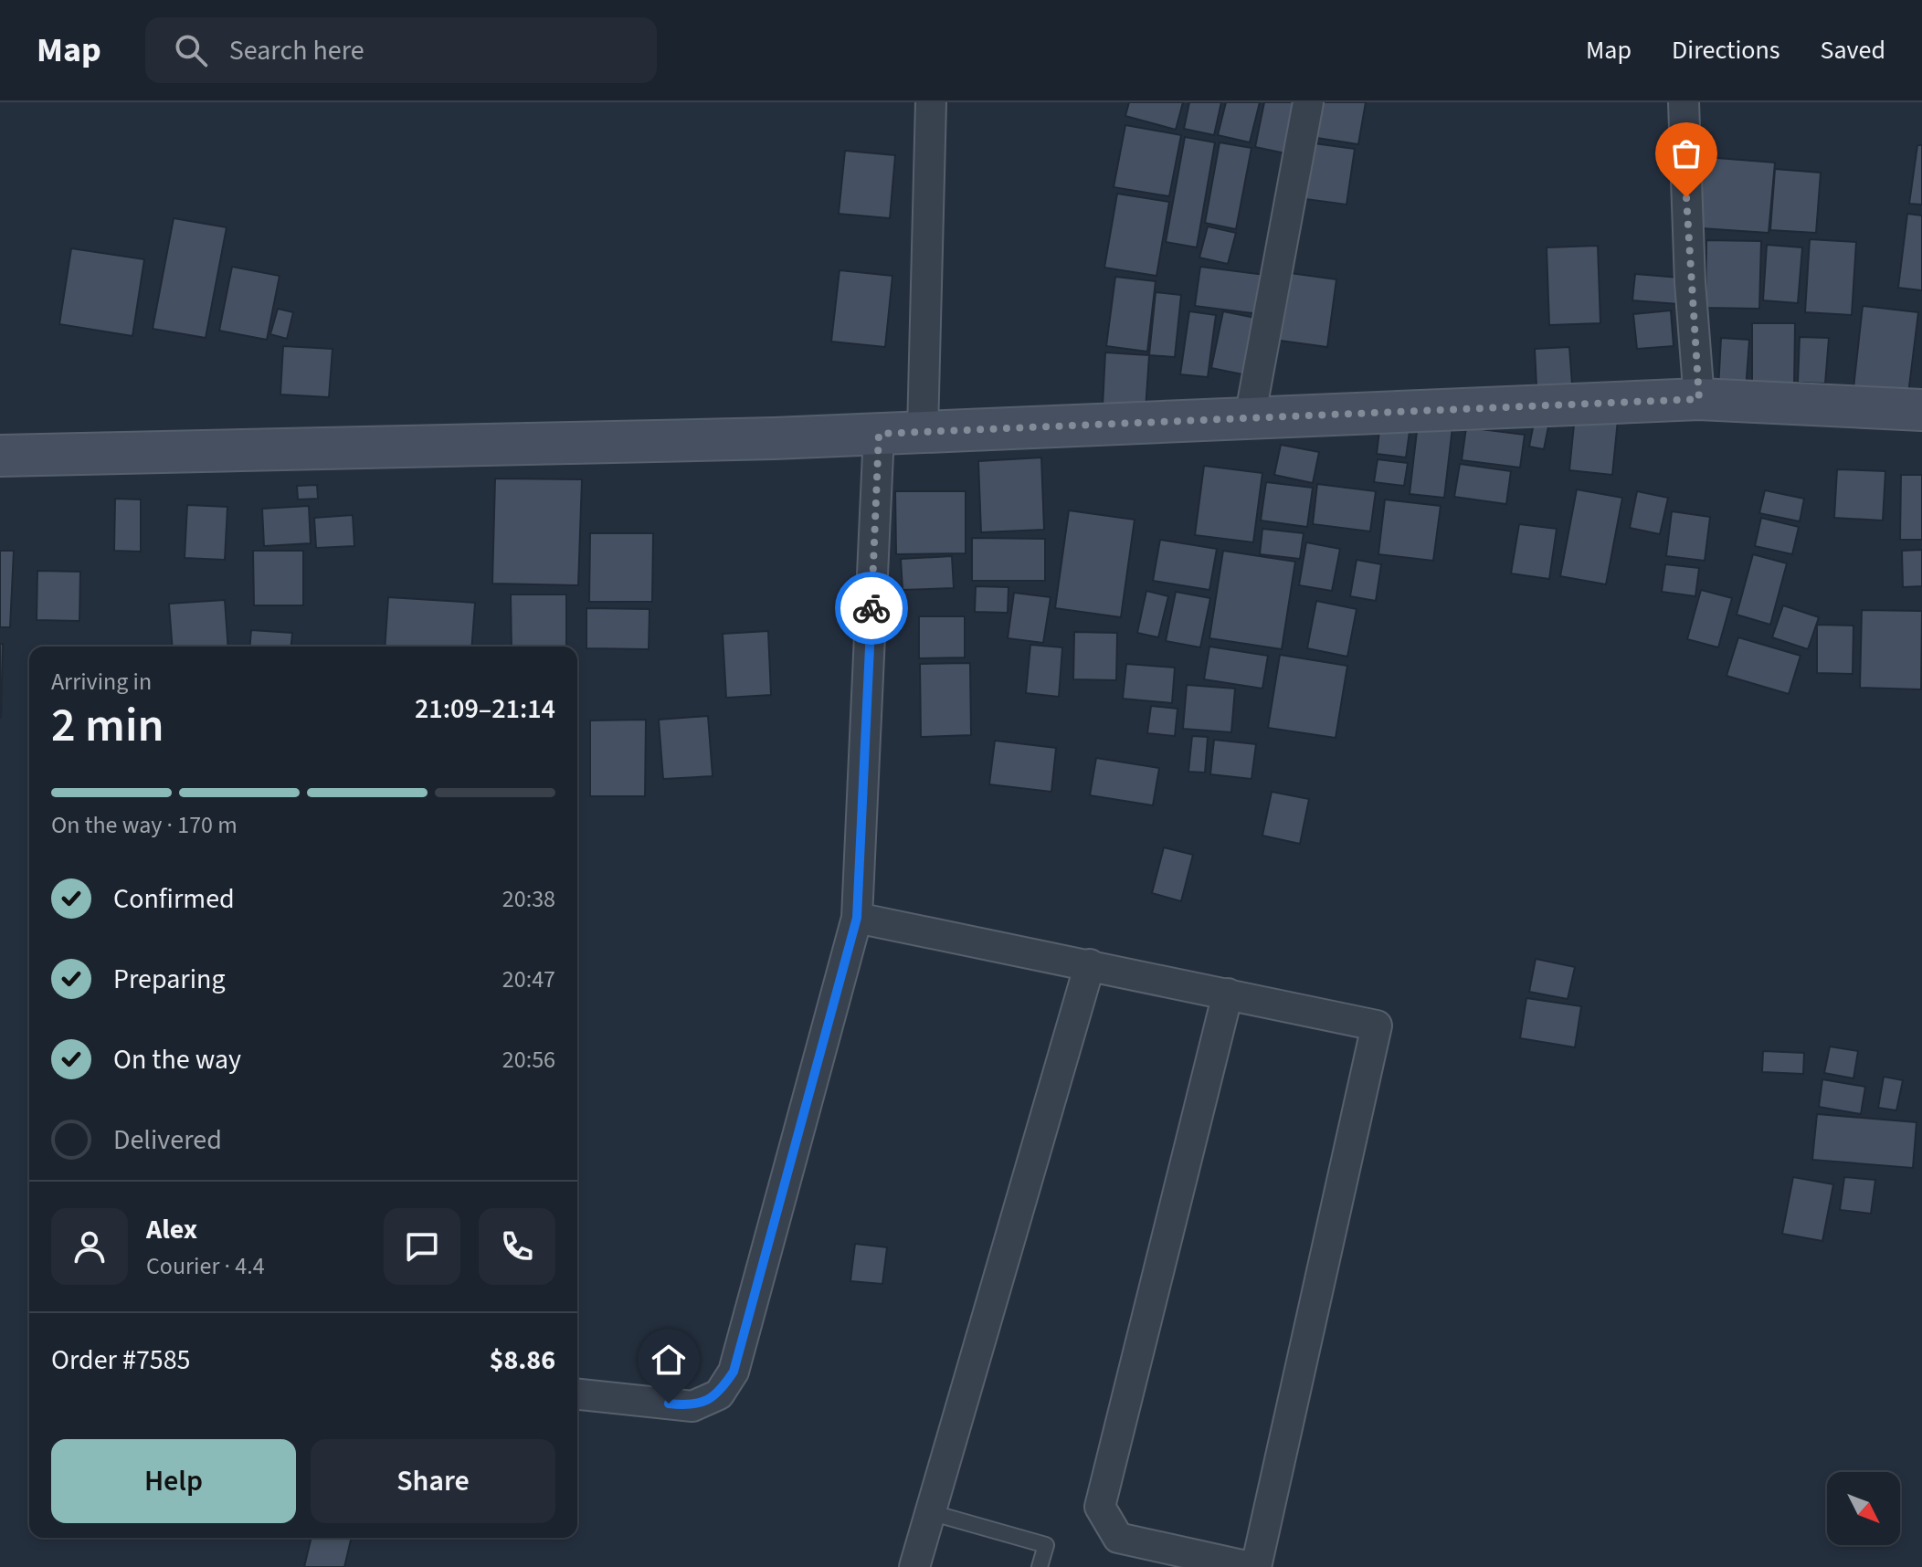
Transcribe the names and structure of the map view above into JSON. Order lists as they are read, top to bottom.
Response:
{
  "north": "bottom right",
  "page": {
    "header": "Map",
    "search": "Search here",
    "nav": ["Map", "Directions", "Saved"],
    "heading": ["2 min", "Arriving in", "21:09–21:14"],
    "panel": [
      "Alex",
      "Courier · 4.4",
      "Order #7585",
      "$8.86"
    ],
    "bar": "On the way · 170 m",
    "list": [
      ["Confirmed", "20:38"],
      ["Preparing", "20:47"],
      ["On the way", "20:56"],
      "Delivered"
    ],
    "buttons": ["Help", "Share"]
  }
}
